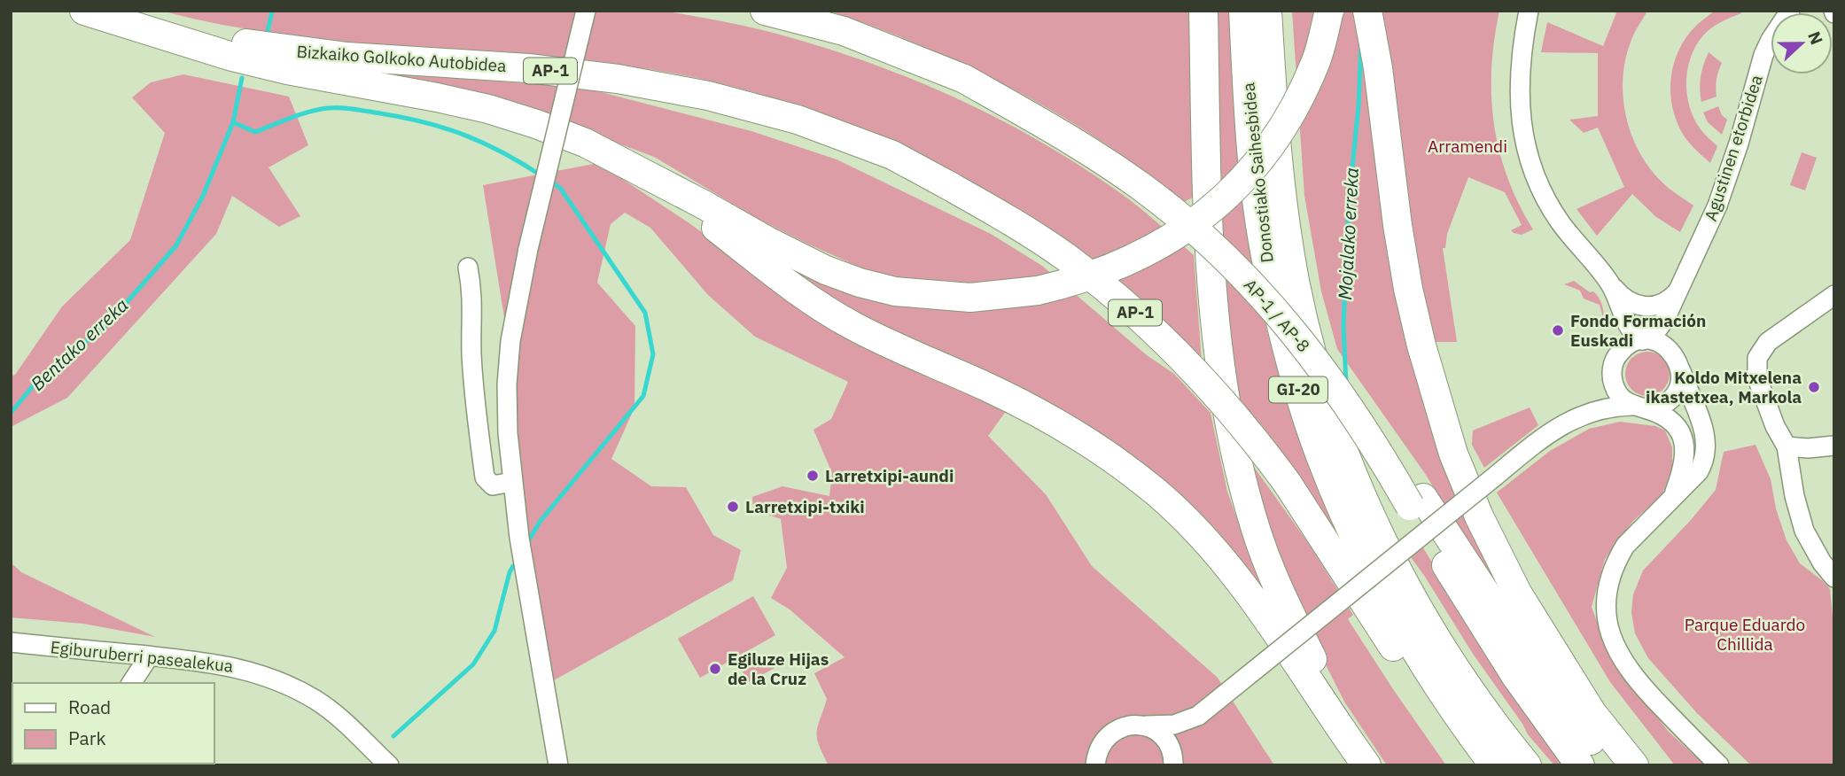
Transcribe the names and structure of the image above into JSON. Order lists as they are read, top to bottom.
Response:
{
  "streets": {
    "highway": [
      "Bizkaiko Golkoko Autobidea",
      "AP-1",
      "Donostiako Saihesbidea",
      "AP-1 / AP-8",
      "GI-20"
    ],
    "street": ["Agustinen etorbidea", "Egiburuberri pasealekua"]
  },
  "crossings": [
    ["Bizkaiko Golkoko Autobidea", "AP-1"]
  ],
  "water": ["Mojalako erreka", "Bentako erreka"],
  "parks": ["Arramendi", "Parque Eduardo Chillida"],
  "places": [
    "Fondo Formación Euskadi",
    "Koldo Mitxelena ikastetxea, Markola",
    "Larretxipi-aundi",
    "Larretxipi-txiki",
    "Egiluze Hijas de la Cruz"
  ],
  "legend": ["Road", "Park"],
  "north": "right"
}
